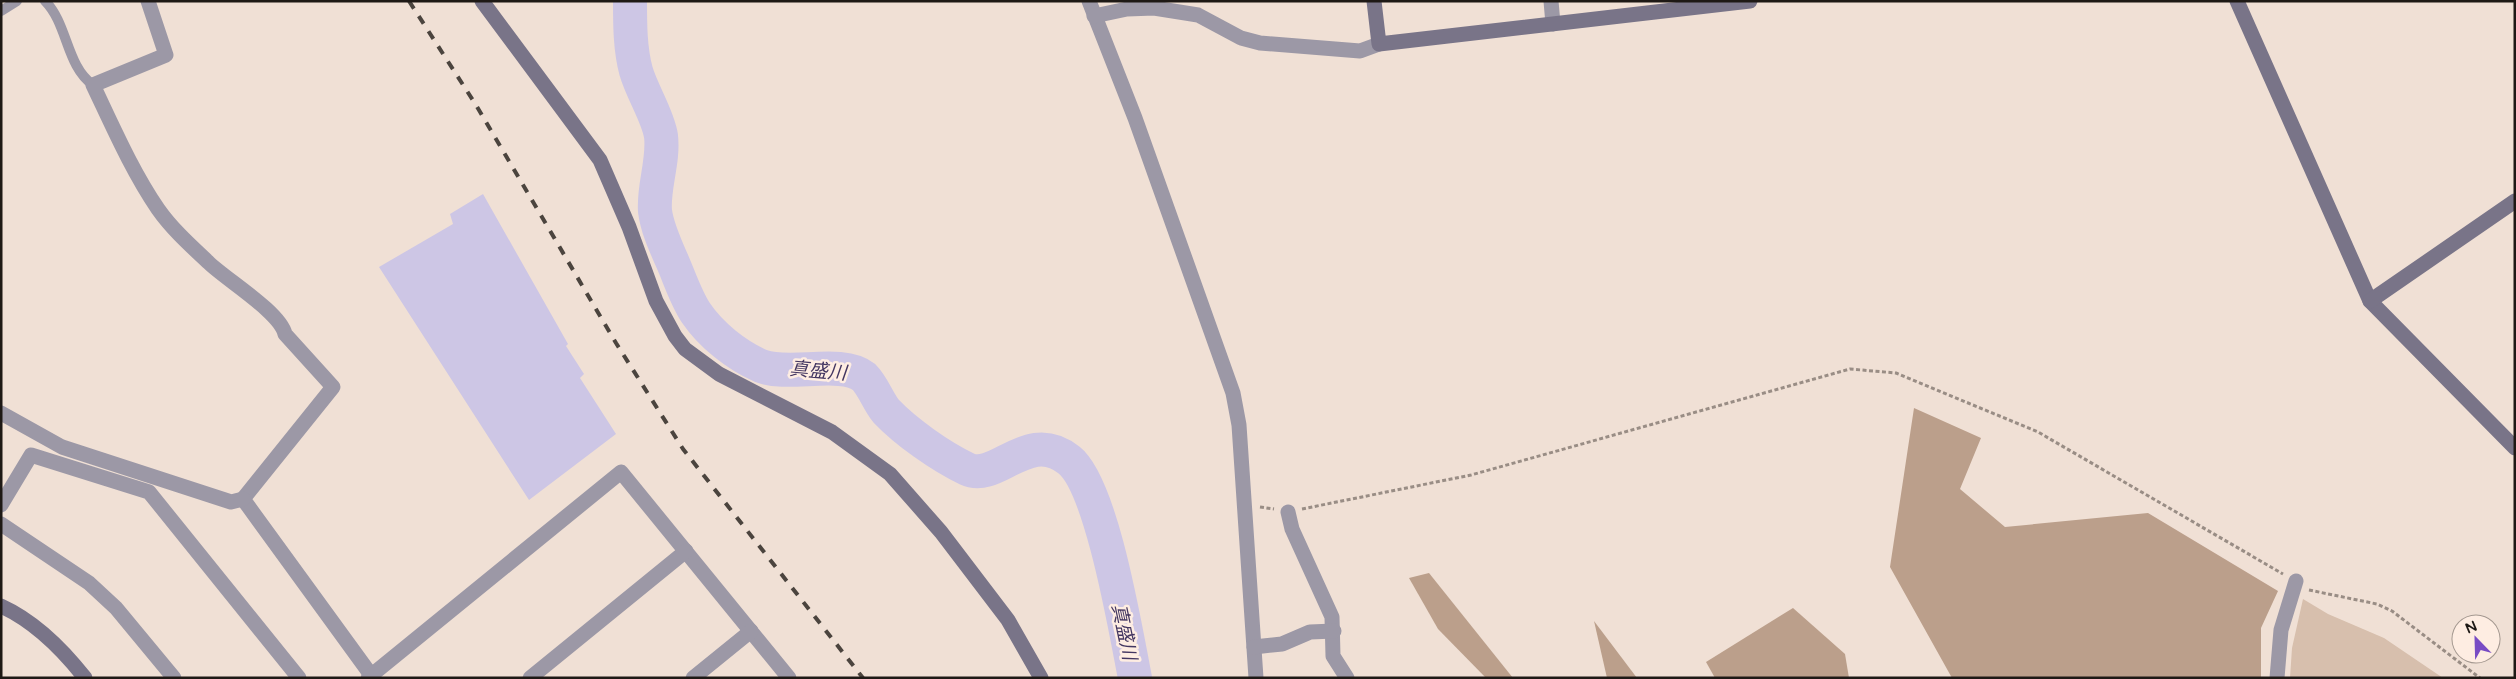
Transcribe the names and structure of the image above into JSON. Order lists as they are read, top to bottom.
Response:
{
  "water": ["真盛川"],
  "north": "top left"
}
